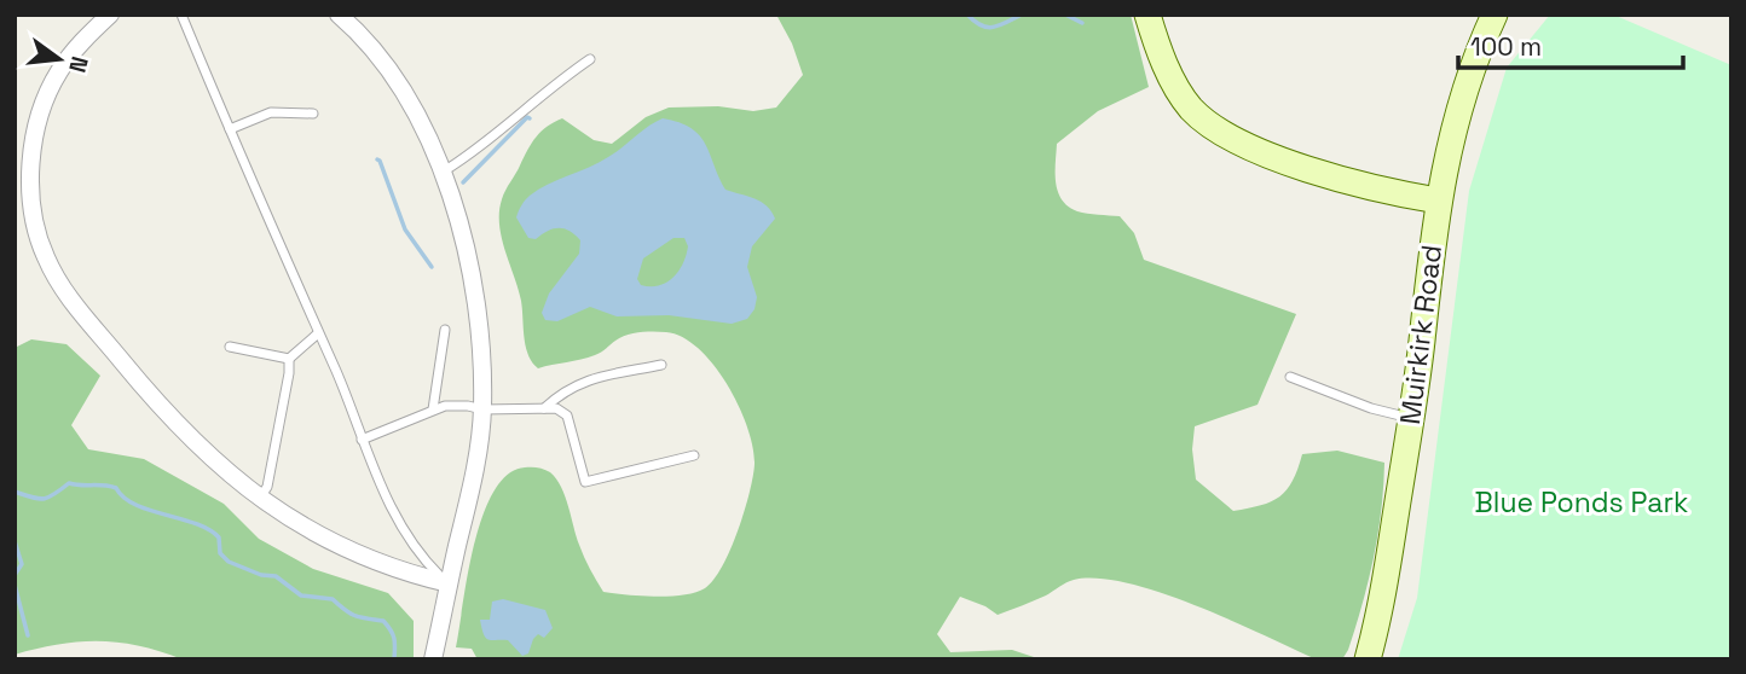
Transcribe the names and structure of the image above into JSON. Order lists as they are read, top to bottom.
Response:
{
  "streets": {
    "main road": ["Muirkirk Road"]
  },
  "parks": ["Blue Ponds Park"],
  "scale_bar": "100 m",
  "north": "right"
}
